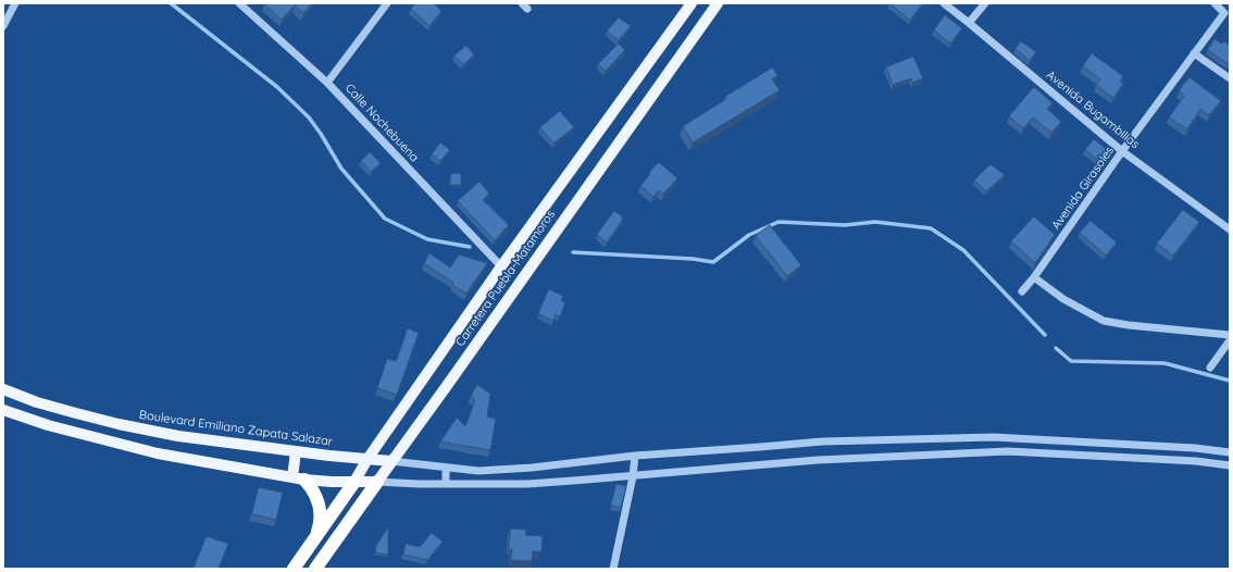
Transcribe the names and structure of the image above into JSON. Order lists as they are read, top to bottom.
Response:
{
  "streets": {
    "highway": ["Carretera Puebla-Matamoros"],
    "main road": ["Boulevard Emiliano Zapata Salazar"],
    "street": ["Avenida Bugambilias", "Calle Nochebuena", "Avenida Girasoles"]
  },
  "crossings": [
    ["Avenida Bugambilias", "Avenida Girasoles"],
    ["Calle Nochebuena", "Carretera Puebla-Matamoros"],
    ["Carretera Puebla-Matamoros", "Boulevard Emiliano Zapata Salazar"]
  ]
}
